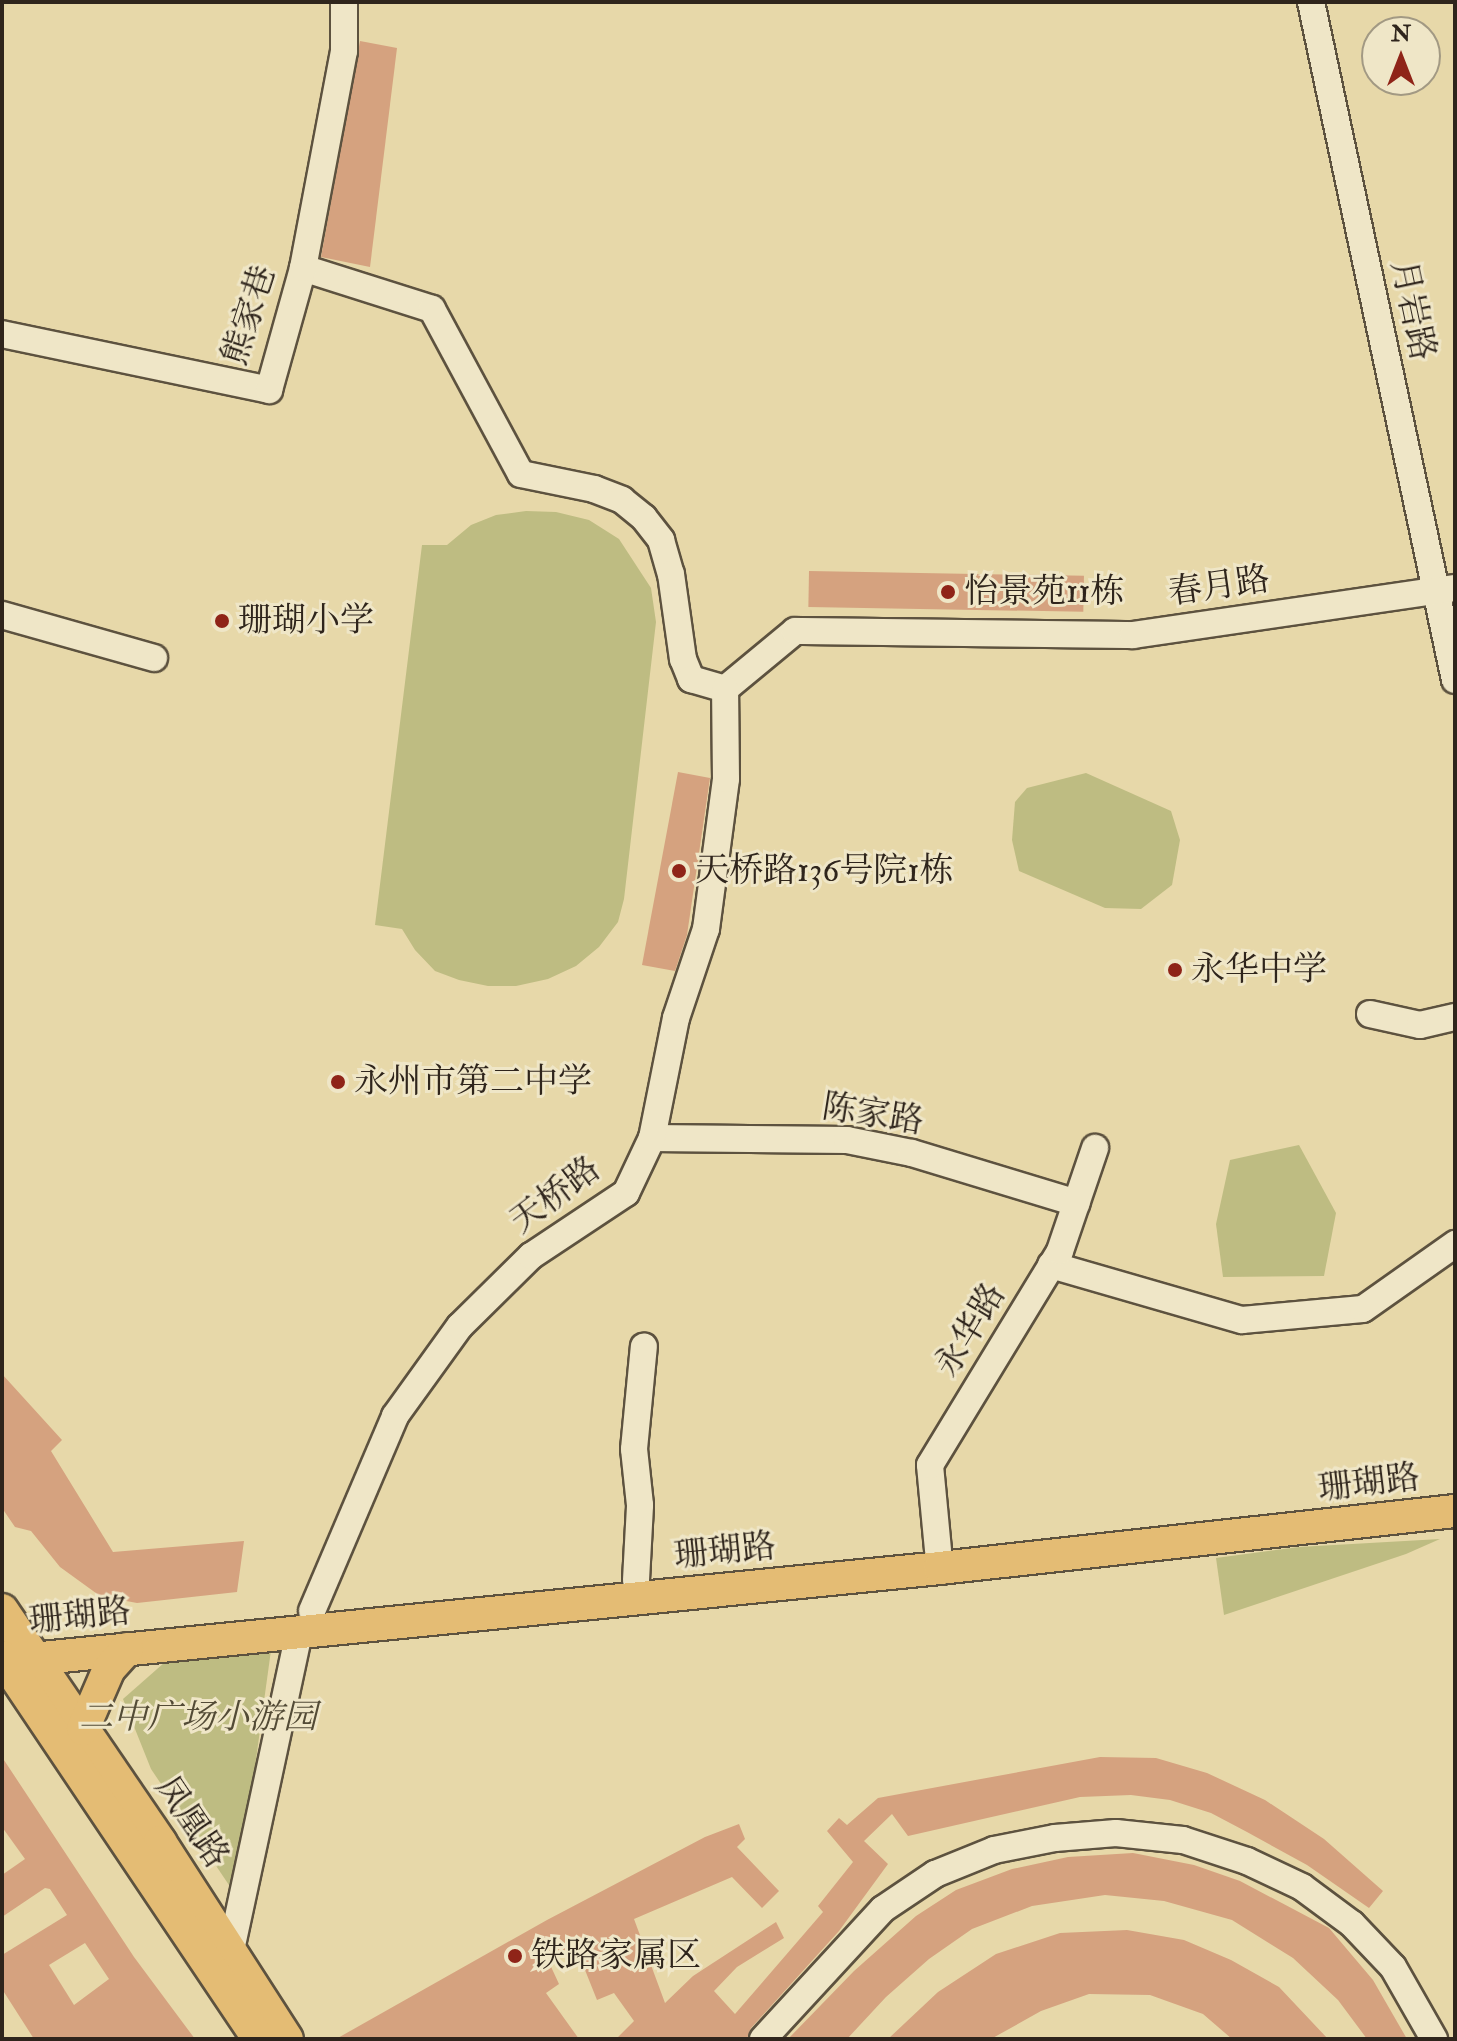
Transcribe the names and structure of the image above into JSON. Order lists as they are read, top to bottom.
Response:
{
  "streets": {
    "main road": ["珊瑚路", "凤凰路"],
    "street": [
      "月岩路",
      "熊家巷",
      "春月路",
      "陈家路",
      "天桥路",
      "永华路"
    ]
  },
  "crossings": [
    ["月岩路", "春月路"],
    ["春月路", "天桥路"],
    ["陈家路", "天桥路"],
    ["陈家路", "永华路"],
    ["天桥路", "珊瑚路"],
    ["天桥路", "凤凰路"],
    ["永华路", "珊瑚路"],
    ["珊瑚路", "凤凰路"]
  ],
  "parks": ["二中广场小游园"],
  "places": [
    "怡景苑11栋",
    "珊瑚小学",
    "天桥路136号院1栋",
    "永华中学",
    "永州市第二中学",
    "铁路家属区"
  ],
  "north": "top"
}
